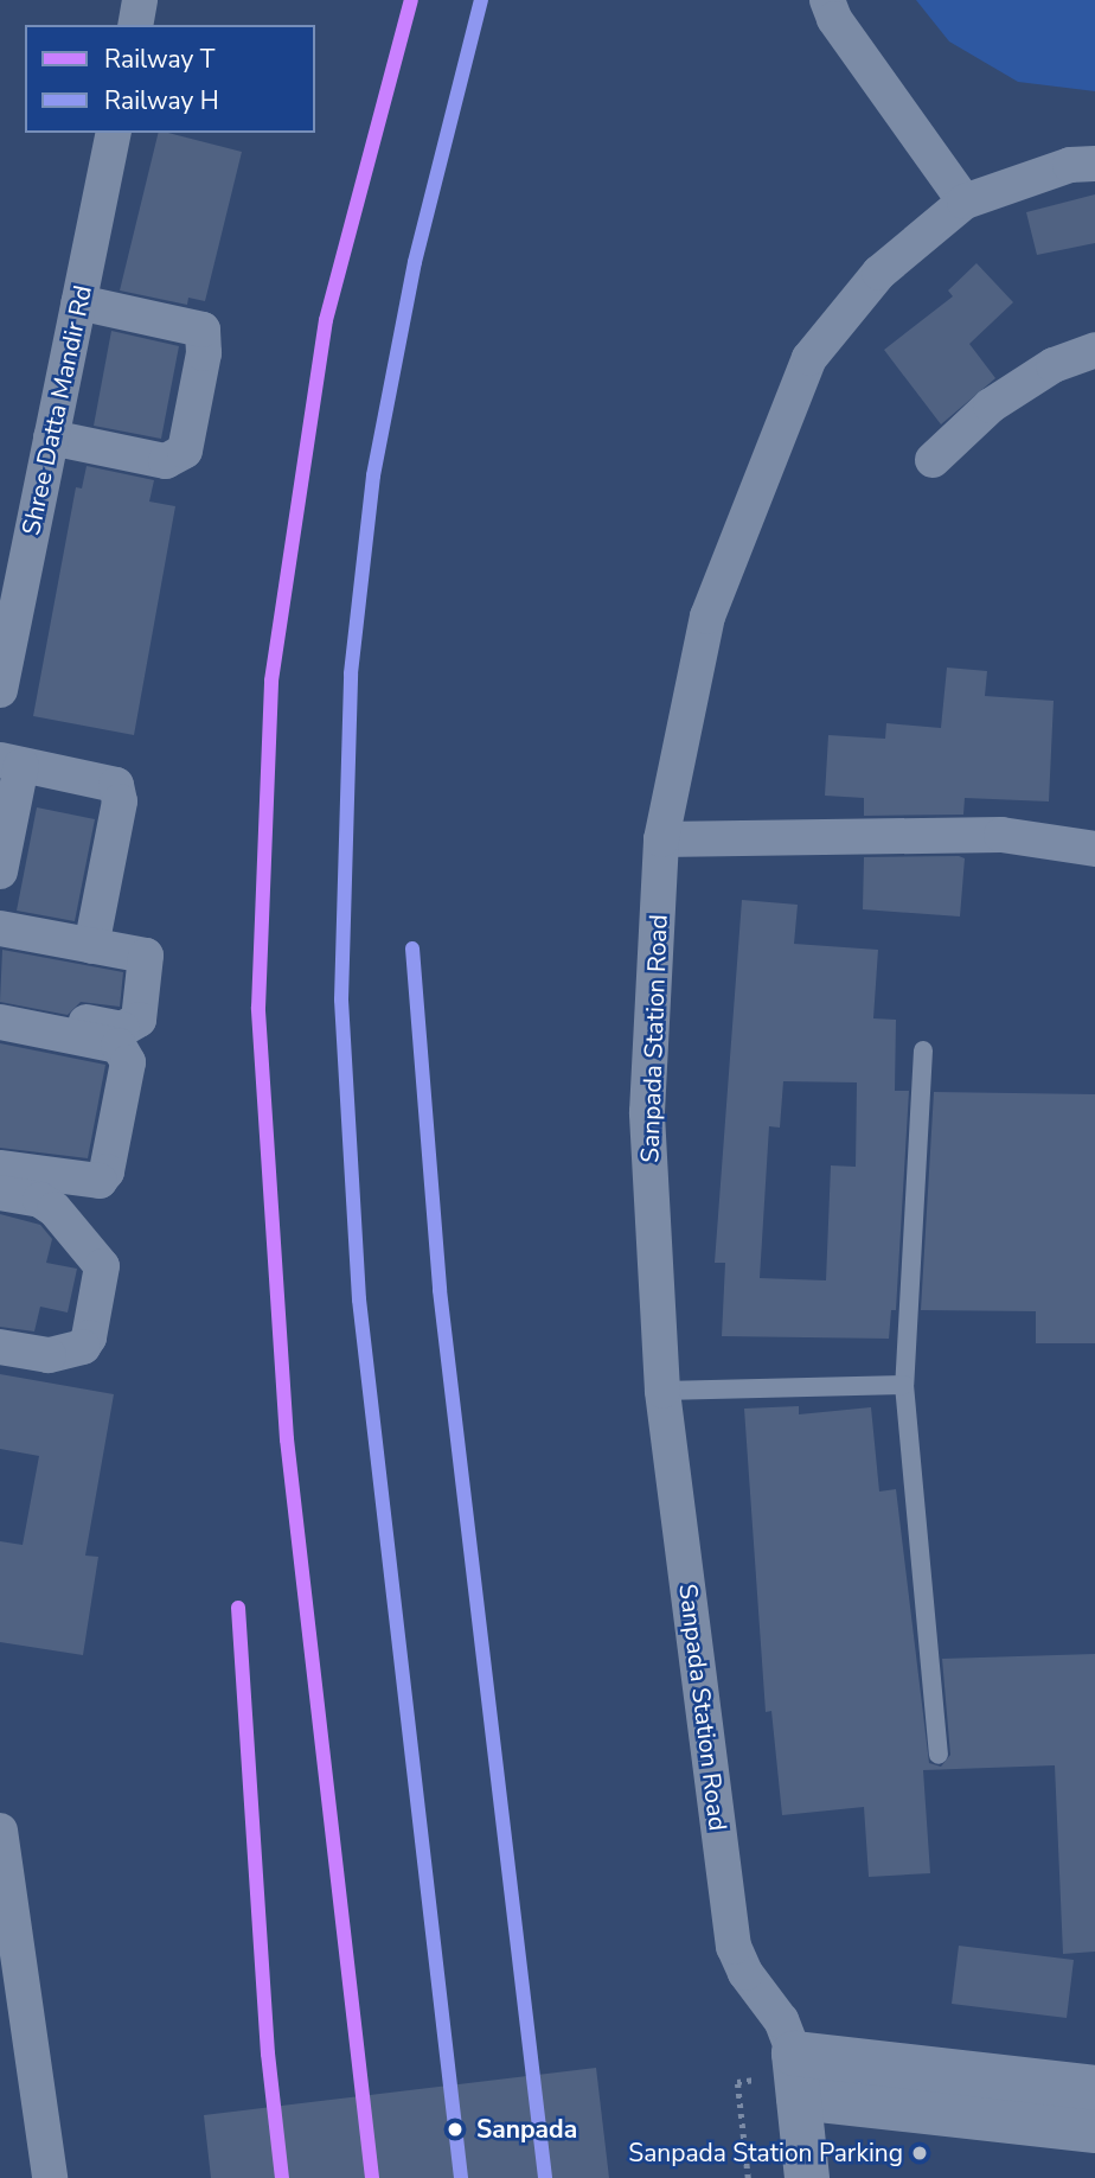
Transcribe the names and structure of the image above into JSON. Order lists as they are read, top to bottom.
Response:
{
  "streets": {
    "street": ["Shree Datta Mandir Rd", "Sanpada Station Road"]
  },
  "places": ["Sanpada", "Sanpada Station Parking"],
  "lines": ["rail line T", "rail line H"],
  "legend": ["Railway T", "Railway H"]
}
